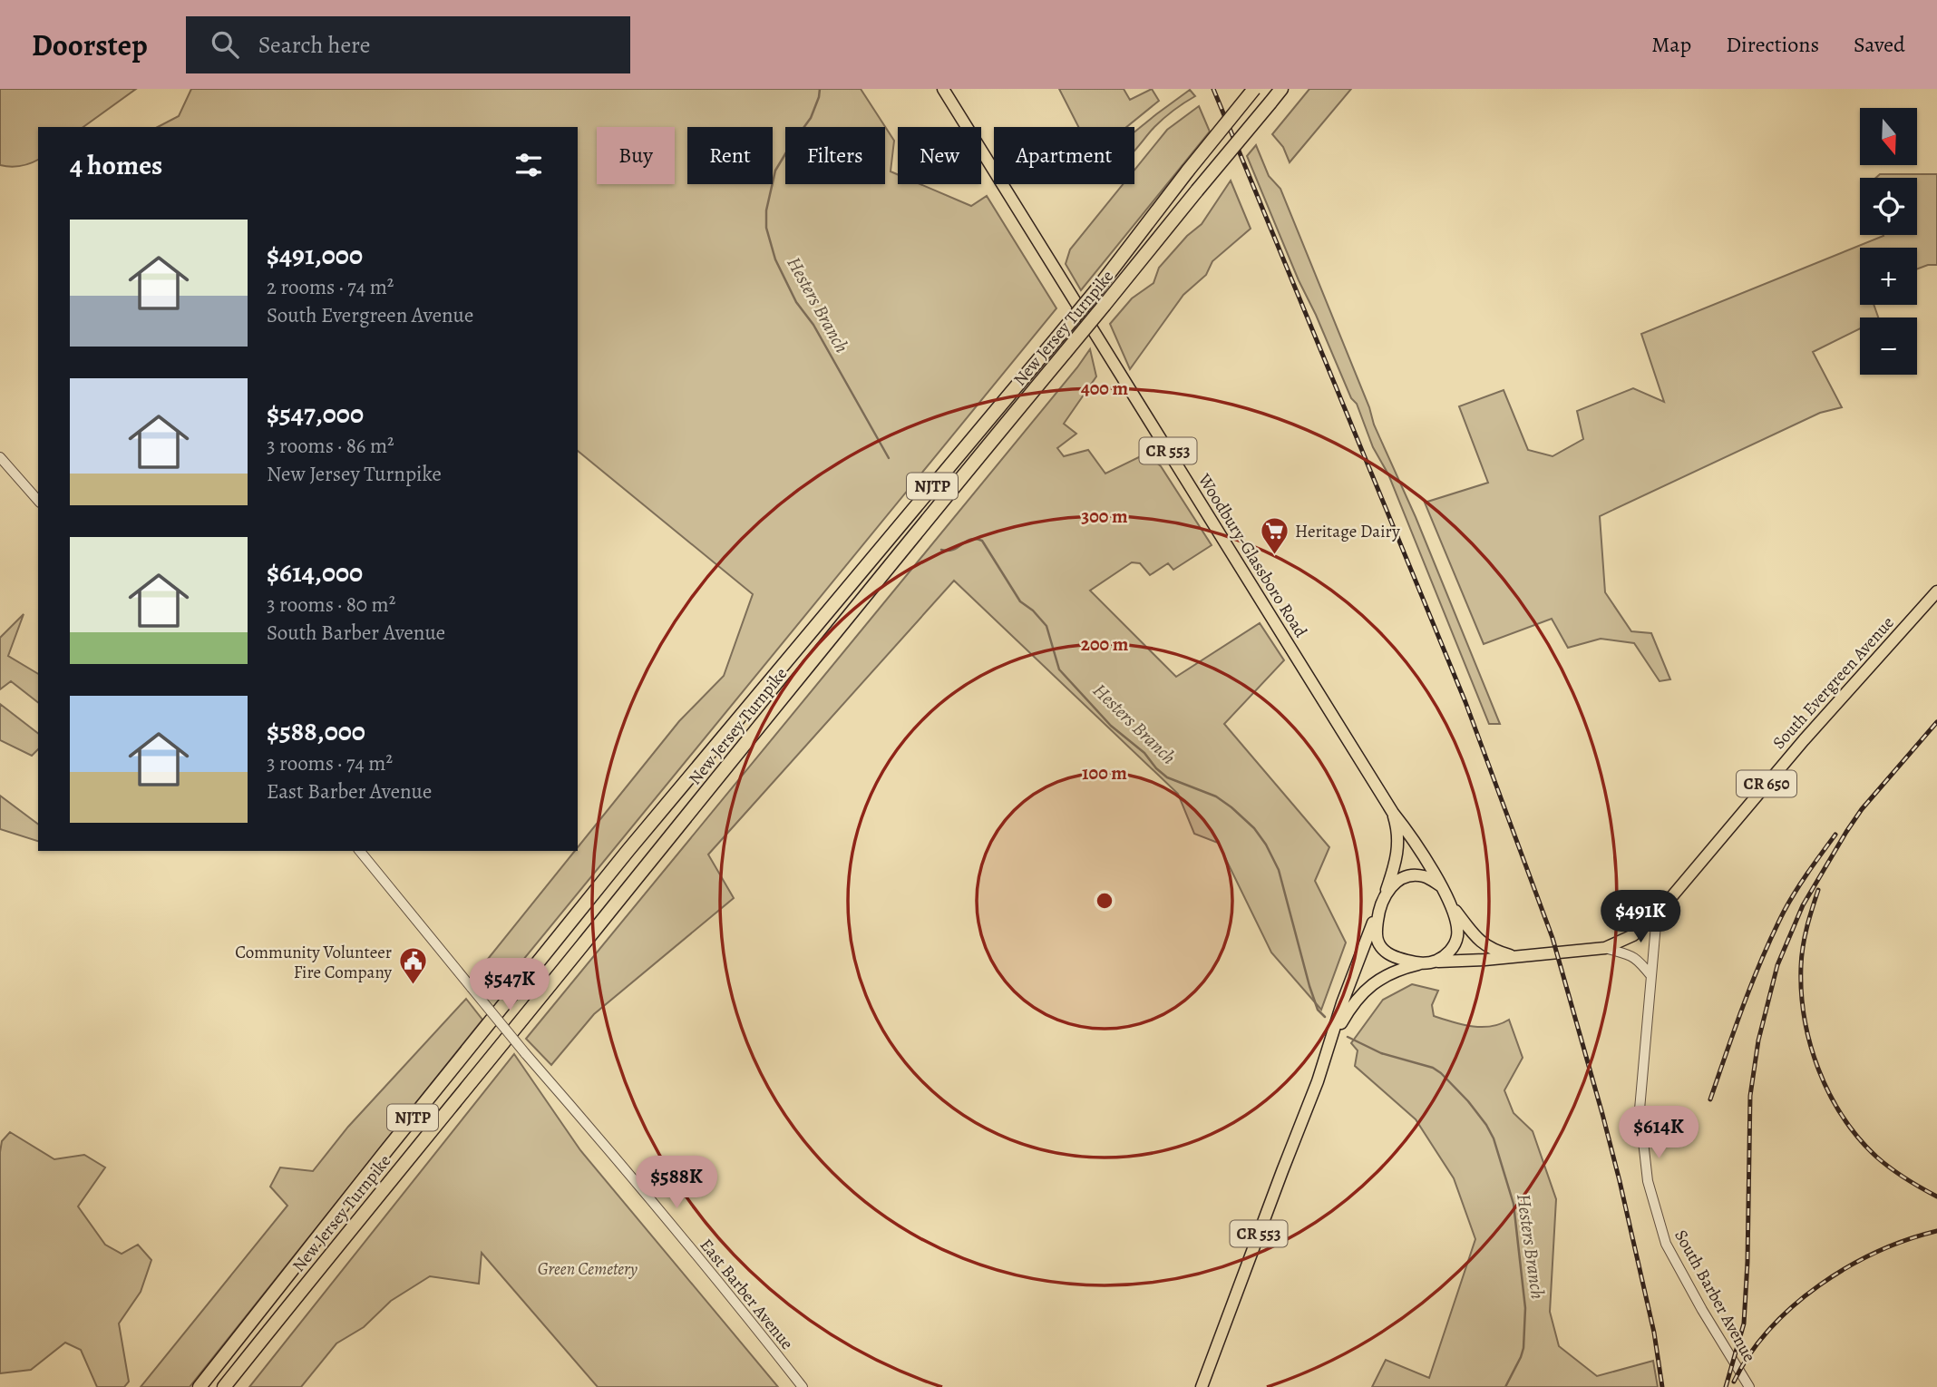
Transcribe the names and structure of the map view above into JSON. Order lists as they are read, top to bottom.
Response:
{
  "streets": {
    "highway": ["New Jersey Turnpike", "NJTP"],
    "main road": [
      "CR 553",
      "Woodbury-Glassboro Road",
      "South Evergreen Avenue",
      "CR 650"
    ],
    "street": ["East Barber Avenue", "South Barber Avenue"]
  },
  "crossings": [
    ["Woodbury-Glassboro Road", "South Evergreen Avenue"],
    ["South Evergreen Avenue", "South Barber Avenue"]
  ],
  "water": ["Hesters Branch"],
  "parks": ["Green Cemetery"],
  "places": {
    "supermarket": ["Heritage Dairy"],
    "public building": ["Community Volunteer Fire Company"]
  },
  "north": "bottom",
  "page": {
    "header": "Doorstep",
    "search": "Search here",
    "nav": ["Map", "Directions", "Saved"],
    "map_buttons": ["+", "−"],
    "chip": [
      "Buy",
      "Rent",
      "Filters",
      "New",
      "Apartment"
    ],
    "heading": "4 homes",
    "list": [
      {
        "name": "$491,000",
        "note": "2 rooms · 74 m² · South Evergreen Avenue"
      },
      {
        "name": "$547,000",
        "note": "3 rooms · 86 m² · New Jersey Turnpike"
      },
      {
        "name": "$614,000",
        "note": "3 rooms · 80 m² · South Barber Avenue"
      },
      {
        "name": "$588,000",
        "note": "3 rooms · 74 m² · East Barber Avenue"
      }
    ],
    "price": [
      "$491K",
      "$547K",
      "$614K",
      "$588K"
    ]
  },
  "rings": [
    "400 m",
    "300 m",
    "200 m",
    "100 m"
  ]
}
